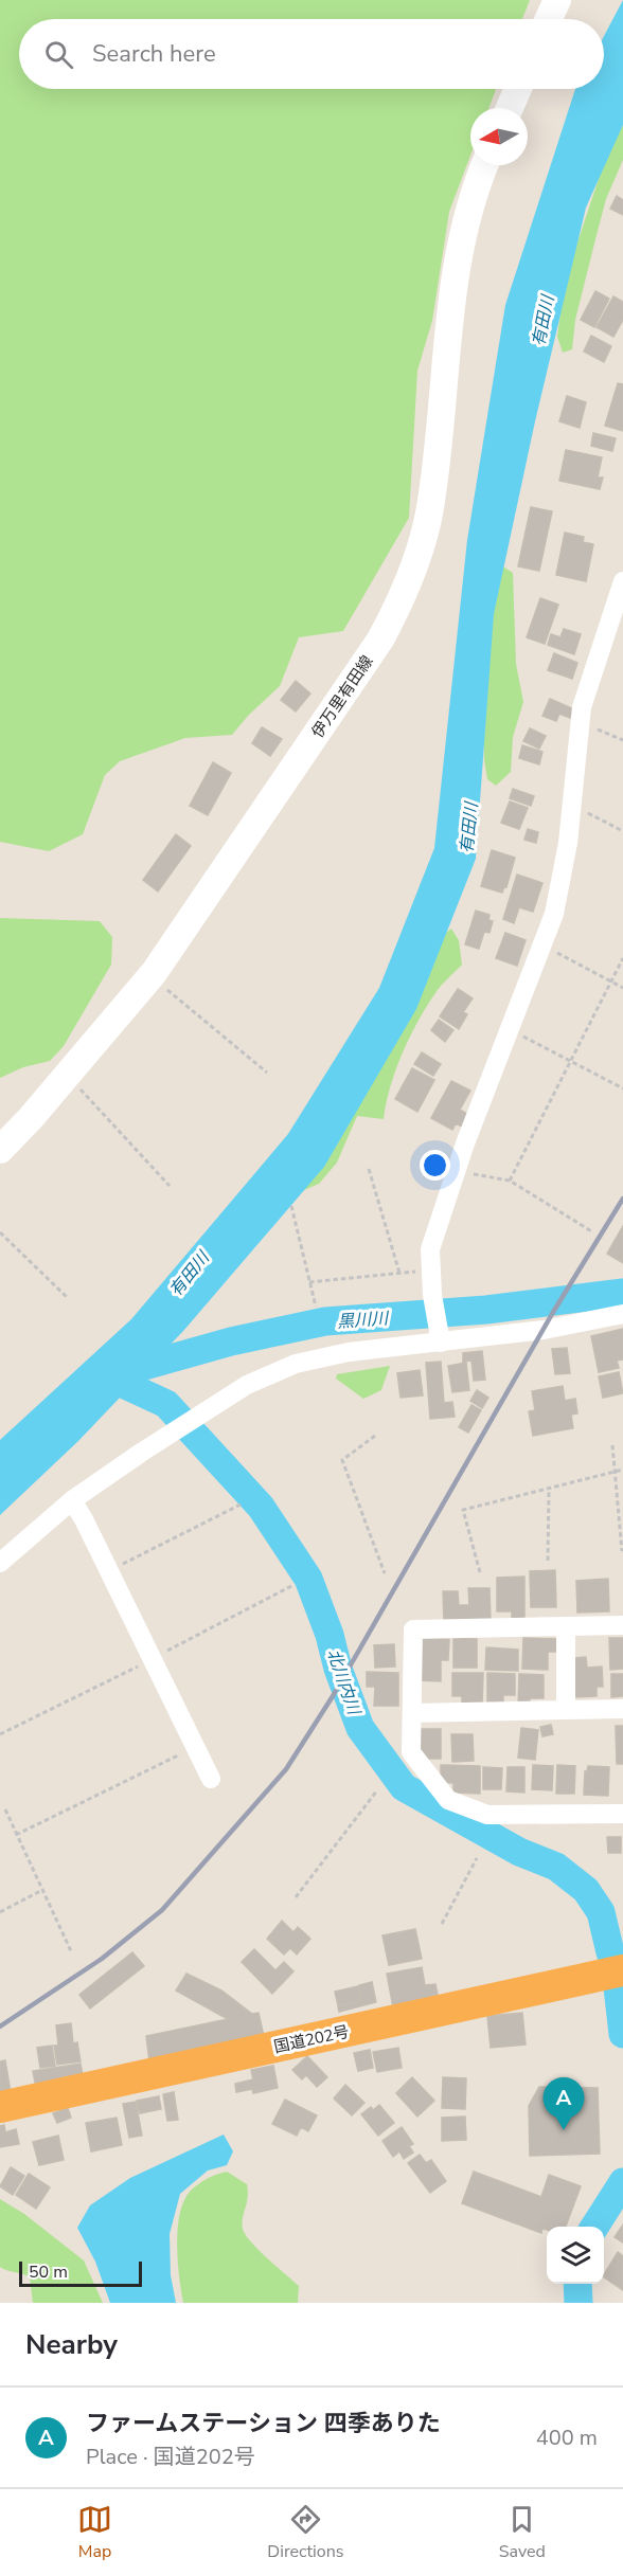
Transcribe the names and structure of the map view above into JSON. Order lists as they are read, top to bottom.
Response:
{
  "streets": {
    "highway": ["国道202号"],
    "main road": ["伊万里有田線"]
  },
  "water": ["有田川", "黒川川", "北川内川"],
  "scale_bar": "50 m",
  "north": "left",
  "page": {
    "search": "Search here",
    "pins": "A",
    "scale": "50 m",
    "heading": "Nearby",
    "list": [
      {
        "mark": "A",
        "name": "ファームステーション 四季ありた",
        "note": "Place · 国道202号",
        "value": "400 m"
      }
    ],
    "nav": ["Map", "Directions", "Saved"]
  }
}
